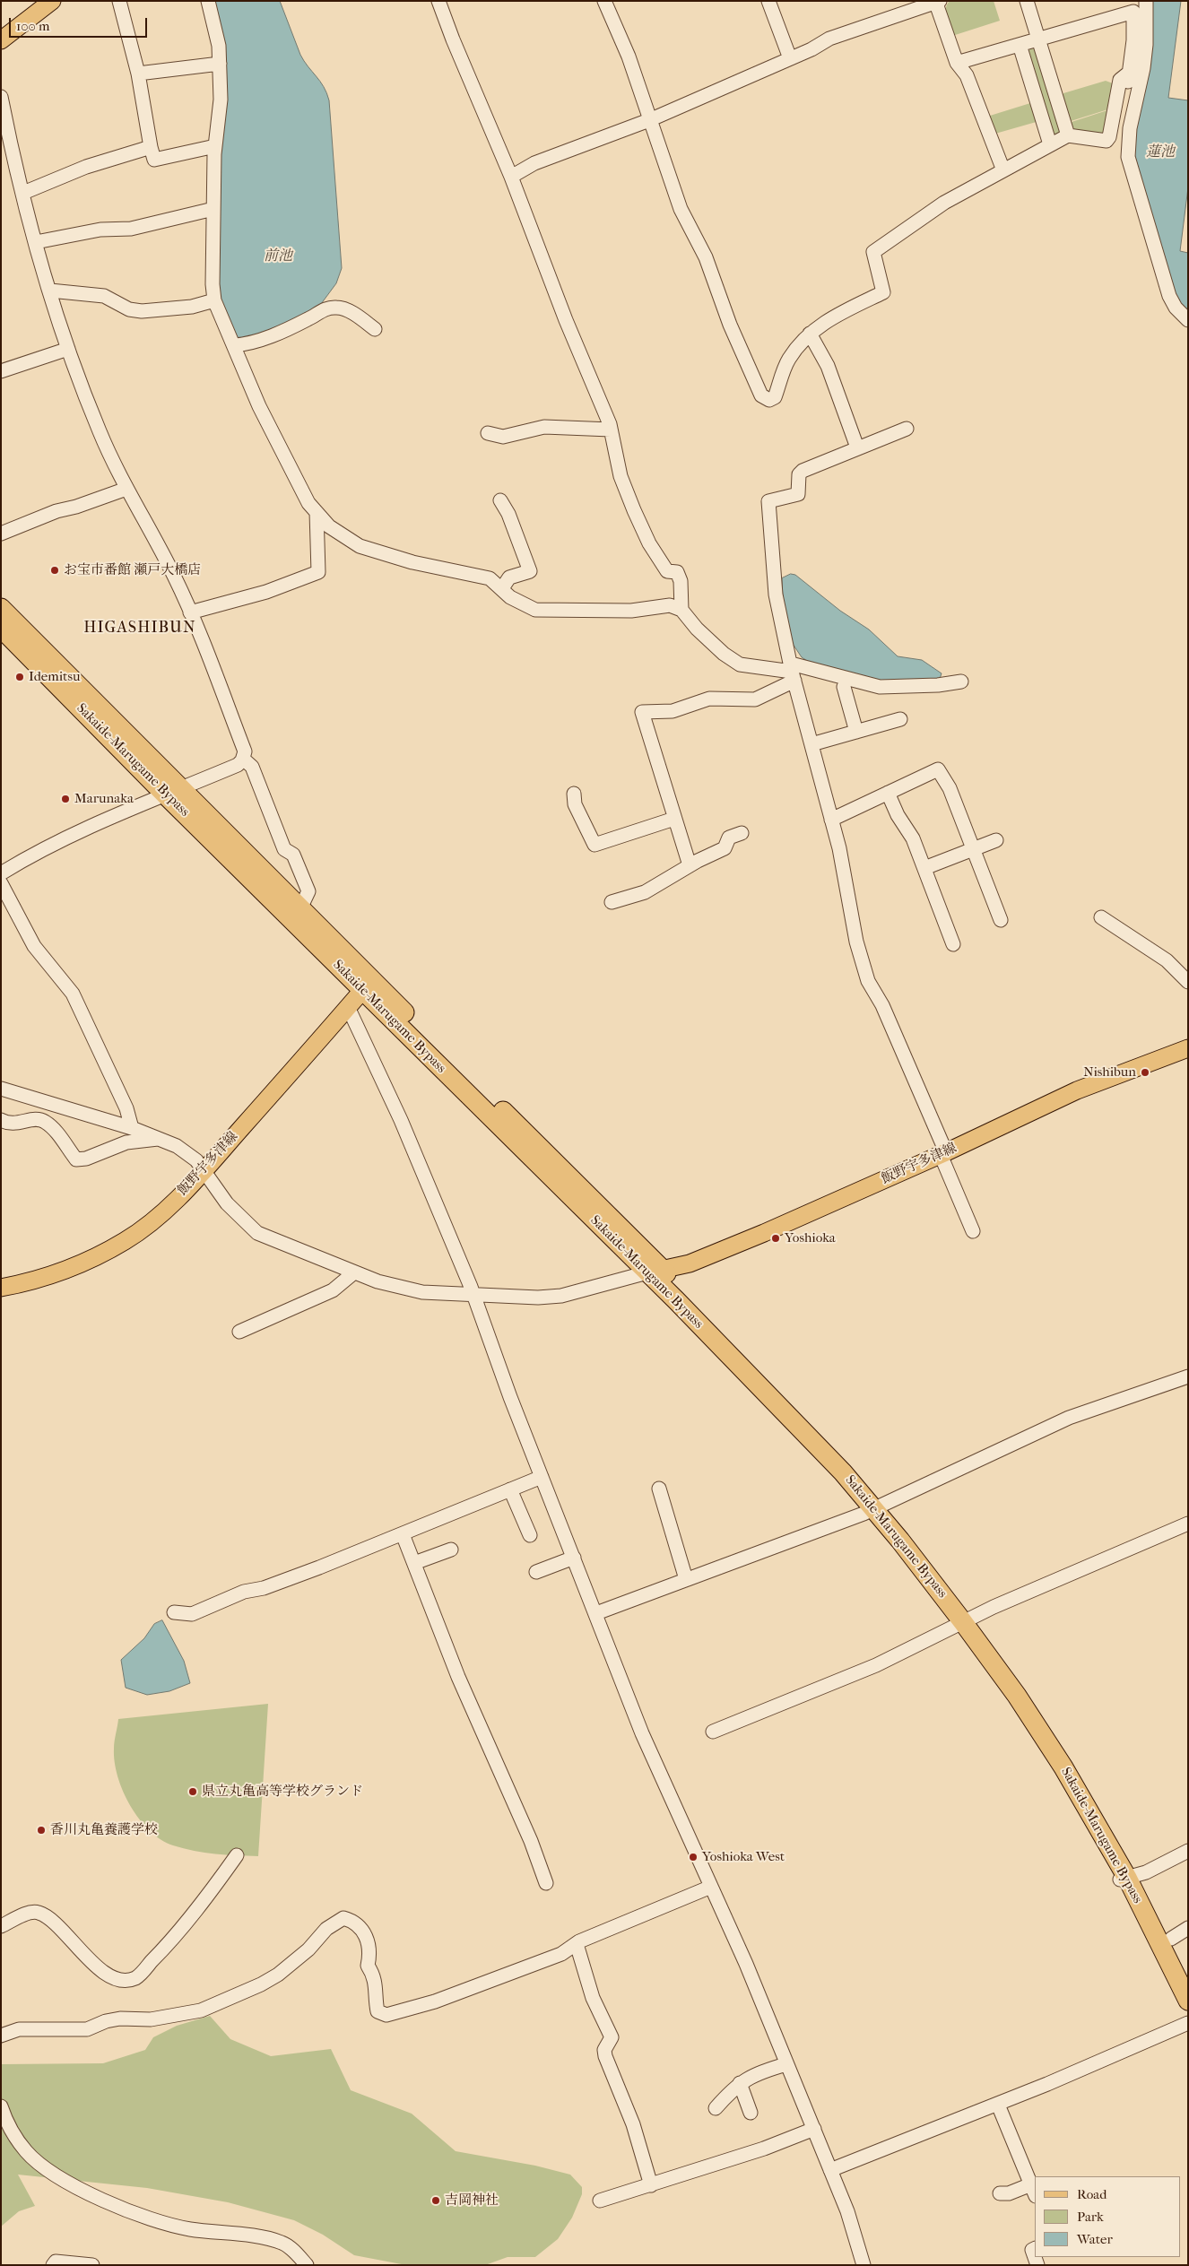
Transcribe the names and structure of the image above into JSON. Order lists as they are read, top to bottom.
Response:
{
  "streets": {
    "highway": ["Sakaide-Marugame Bypass"],
    "main road": ["飯野宇多津線"]
  },
  "crossings": [
    ["Sakaide-Marugame Bypass", "飯野宇多津線"]
  ],
  "districts": ["HIGASHIBUN"],
  "water": ["蓮池", "前池"],
  "places": [
    "お宝市番館 瀬戸大橋店",
    "Idemitsu",
    "Marunaka",
    "Nishibun",
    "Yoshioka",
    "県立丸亀高等学校グランド",
    "香川丸亀養護学校",
    "Yoshioka West",
    "吉岡神社"
  ],
  "legend": ["Road", "Park", "Water"],
  "scale_bar": "100 m"
}
